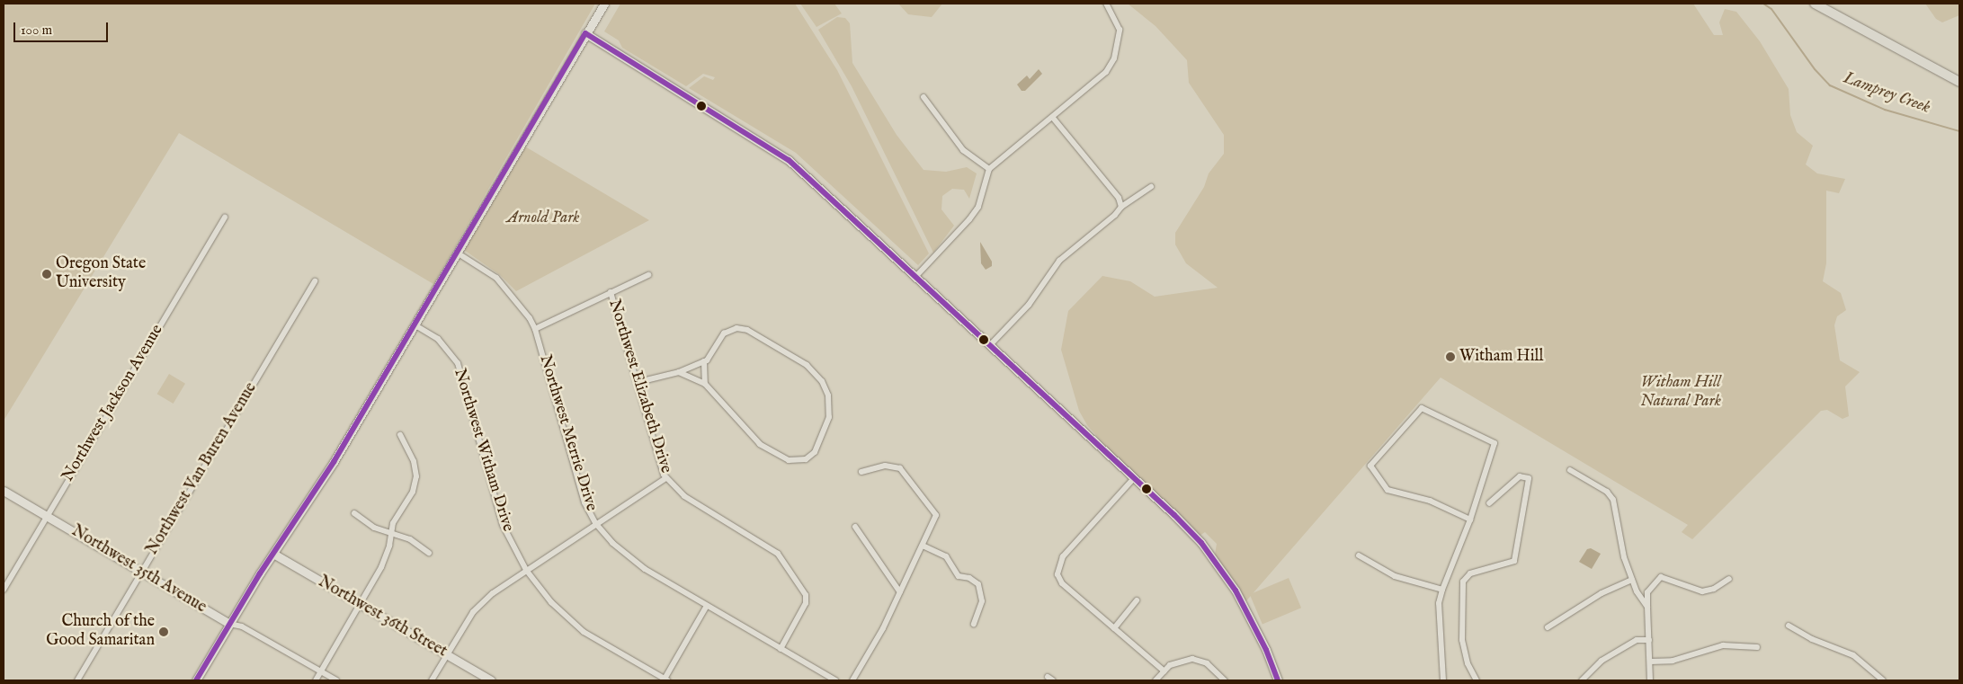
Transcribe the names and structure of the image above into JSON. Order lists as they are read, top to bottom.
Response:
{
  "streets": {
    "main road": ["Northwest 35th Avenue", "Northwest 36th Street"],
    "street": [
      "Northwest Elizabeth Drive",
      "Northwest Jackson Avenue",
      "Northwest Merrie Drive",
      "Northwest Witham Drive",
      "Northwest Van Buren Avenue"
    ]
  },
  "crossings": [
    ["Northwest Elizabeth Drive", "Northwest Merrie Drive"],
    ["Northwest Jackson Avenue", "Northwest 35th Avenue"],
    ["Northwest Van Buren Avenue", "Northwest 35th Avenue"]
  ],
  "water": ["Lamprey Creek"],
  "parks": ["Arnold Park", "Witham Hill Natural Park"],
  "places": ["Oregon State University", "Witham Hill", "Church of the Good Samaritan"],
  "scale_bar": "100 m"
}
